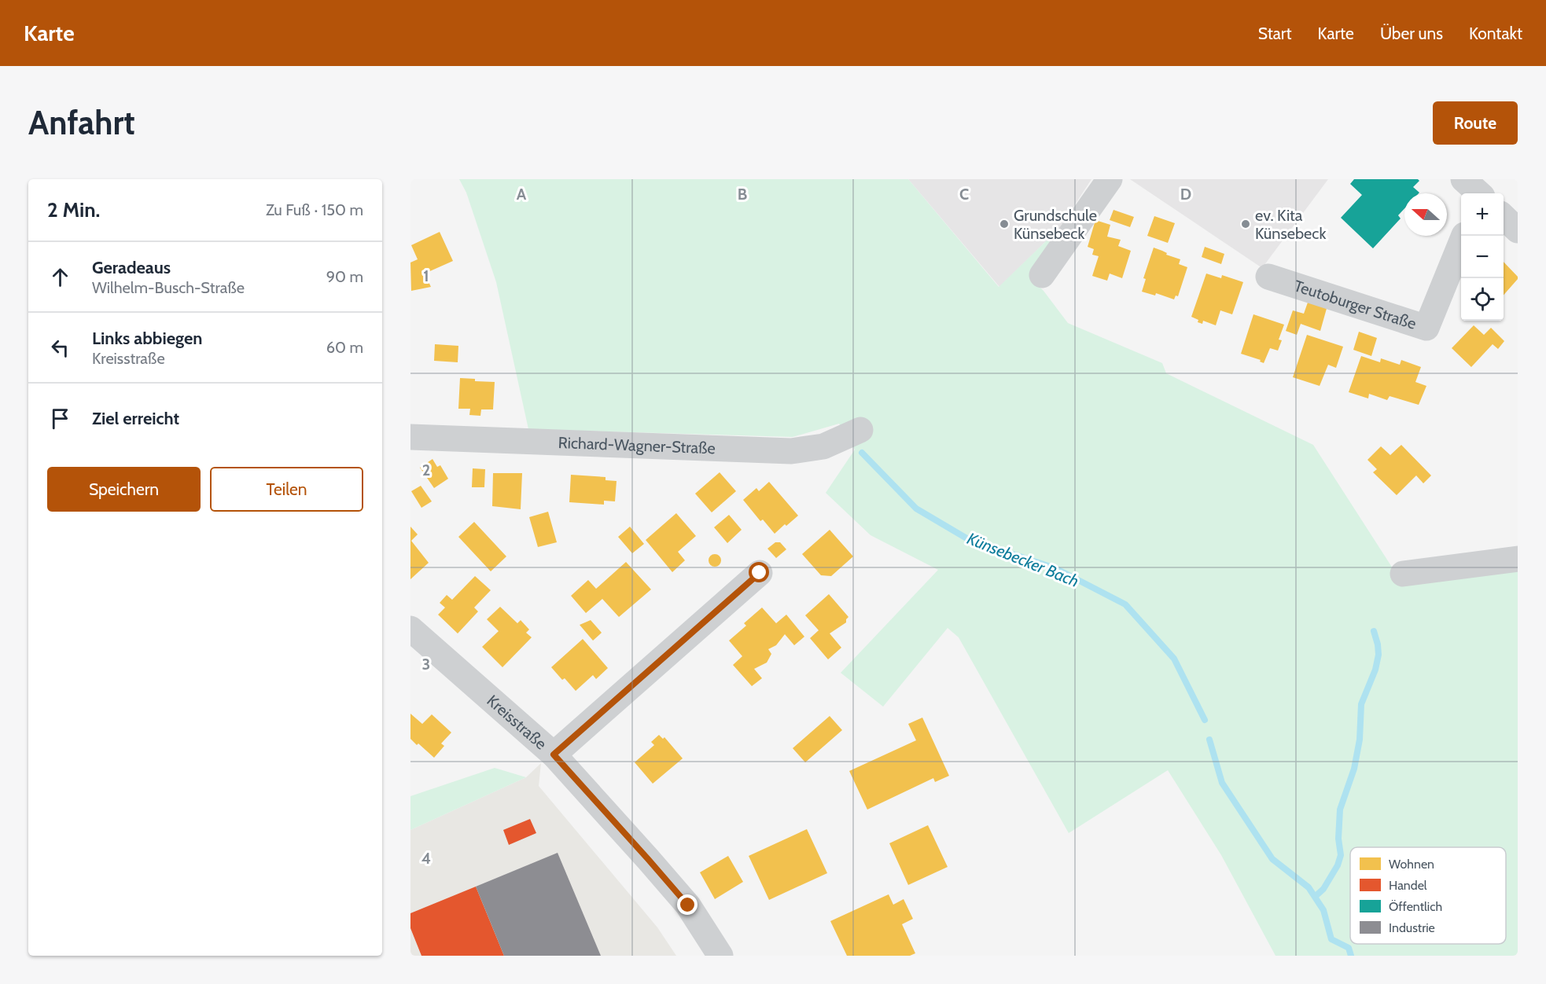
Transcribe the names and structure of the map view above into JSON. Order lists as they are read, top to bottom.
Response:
{
  "streets": {
    "street": ["Teutoburger Straße", "Richard-Wagner-Straße", "Kreisstraße"]
  },
  "water": ["Künsebecker Bach"],
  "places": ["Grundschule Künsebeck", "ev. Kita Künsebeck"],
  "legend": [
    "Wohnen",
    "Handel",
    "Öffentlich",
    "Industrie"
  ],
  "north": "left",
  "page": {
    "header": "Karte",
    "nav": [
      "Start",
      "Karte",
      "Über uns",
      "Kontakt"
    ],
    "buttons": [
      "Route",
      ["Speichern", "Teilen"]
    ],
    "title": "Anfahrt",
    "heading": ["2 Min.", "Zu Fuß · 150 m"],
    "map_buttons": ["+", "−"],
    "list": [
      ["Geradeaus", "Wilhelm-Busch-Straße", "90 m"],
      ["Links abbiegen", "Kreisstraße", "60 m"],
      "Ziel erreicht"
    ]
  },
  "grid": {
    "columns": [
      "A",
      "B",
      "C",
      "D"
    ],
    "rows": [
      "1",
      "2",
      "3",
      "4"
    ]
  }
}
